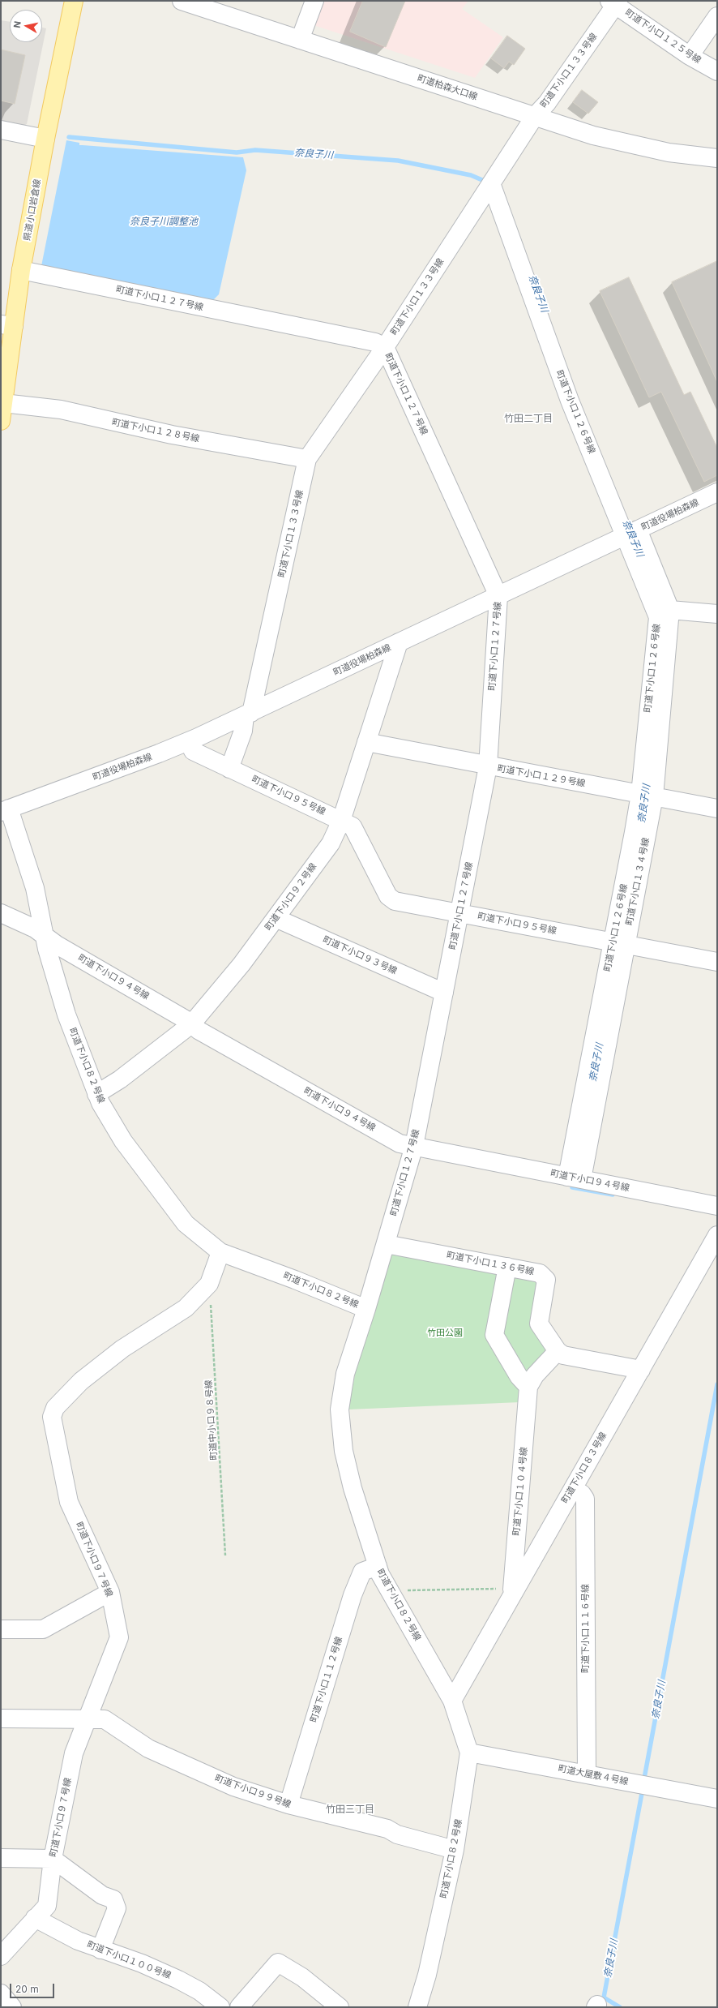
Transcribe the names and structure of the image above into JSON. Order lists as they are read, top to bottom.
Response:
{
  "streets": {
    "main road": ["県道小口岩倉線"],
    "street": [
      "町道下小口１２５号線",
      "町道下小口１３３号線",
      "町道柏森大口線",
      "町道下小口１２７号線",
      "町道下小口１２６号線",
      "町道下小口１２８号線",
      "町道役場柏森線",
      "町道下小口１２９号線",
      "町道下小口９５号線",
      "町道下小口１３４号線",
      "町道下小口９２号線",
      "町道下小口９３号線",
      "町道下小口９４号線",
      "町道下小口８２号線",
      "町道下小口１３６号線",
      "町道下小口８３号線",
      "町道下小口１０４号線",
      "町道下小口９７号線",
      "町道下小口１１６号線",
      "町道下小口１１２号線",
      "町道大屋敷４号線",
      "町道下小口９９号線",
      "町道下小口１００号線"
    ],
    "path": ["町道中小口９８号線"]
  },
  "crossings": [
    ["町道下小口１２５号線", "町道下小口１３３号線"],
    ["町道下小口１３３号線", "町道柏森大口線"],
    ["町道下小口１３３号線", "町道下小口１２７号線"],
    ["町道下小口１３３号線", "町道下小口１２６号線"],
    ["町道下小口１３３号線", "町道下小口１２８号線"],
    ["町道下小口１３３号線", "町道役場柏森線"],
    ["町道下小口１３３号線", "町道下小口９５号線"],
    ["県道小口岩倉線", "町道下小口１２７号線"],
    ["県道小口岩倉線", "町道下小口１２８号線"],
    ["町道下小口１２７号線", "町道役場柏森線"],
    ["町道下小口１２７号線", "町道下小口１２９号線"],
    ["町道下小口１２７号線", "町道下小口９５号線"],
    ["町道下小口１２７号線", "町道下小口９３号線"],
    ["町道下小口１２７号線", "町道下小口９４号線"],
    ["町道下小口１２７号線", "町道下小口８２号線"],
    ["町道下小口１２７号線", "町道下小口１３６号線"],
    ["町道下小口１２６号線", "町道役場柏森線"],
    ["町道下小口１２６号線", "町道下小口１２９号線"],
    ["町道下小口１２６号線", "町道下小口９５号線"],
    ["町道下小口１２６号線", "町道下小口１３４号線"],
    ["町道下小口１２６号線", "町道下小口９４号線"],
    ["町道役場柏森線", "町道下小口９５号線"],
    ["町道役場柏森線", "町道下小口１３４号線"],
    ["町道役場柏森線", "町道下小口９２号線"],
    ["町道役場柏森線", "町道下小口８２号線"],
    ["町道下小口１２９号線", "町道下小口１３４号線"],
    ["町道下小口１２９号線", "町道下小口９２号線"],
    ["町道下小口９５号線", "町道下小口１３４号線"],
    ["町道下小口９５号線", "町道下小口９２号線"],
    ["町道下小口９２号線", "町道下小口９３号線"],
    ["町道下小口９２号線", "町道下小口９４号線"],
    ["町道下小口９２号線", "町道下小口８２号線"],
    ["町道下小口９４号線", "町道下小口８２号線"],
    ["町道下小口８２号線", "町道下小口８３号線"],
    ["町道下小口８２号線", "町道下小口９７号線"],
    ["町道下小口８２号線", "町道下小口１１２号線"],
    ["町道下小口８２号線", "町道大屋敷４号線"],
    ["町道下小口８２号線", "町道下小口９９号線"],
    ["町道中小口９８号線", "町道下小口９７号線"],
    ["町道下小口８３号線", "町道下小口１０４号線"],
    ["町道下小口８３号線", "町道下小口１１６号線"],
    ["町道下小口９７号線", "町道下小口９９号線"],
    ["町道下小口９７号線", "町道下小口１００号線"],
    ["町道下小口１１６号線", "町道大屋敷４号線"],
    ["町道下小口１１２号線", "町道下小口９９号線"]
  ],
  "districts": ["竹田二丁目", "竹田三丁目"],
  "water": ["奈良子川", "奈良子川調整池"],
  "parks": ["竹田公園"],
  "scale_bar": "20 m",
  "north": "left"
}
